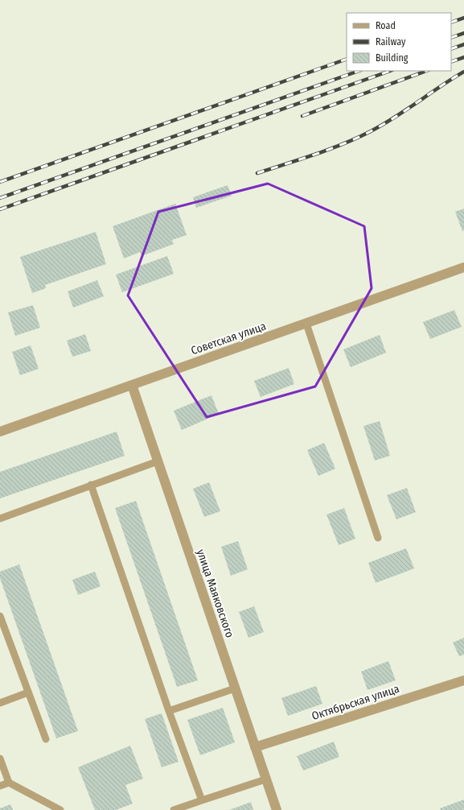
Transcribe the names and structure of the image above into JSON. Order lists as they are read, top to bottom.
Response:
{
  "streets": {
    "street": ["Советская улица", "улица Маяковского", "Октябрьская улица"]
  },
  "crossings": [
    ["Советская улица", "улица Маяковского"],
    ["улица Маяковского", "Октябрьская улица"]
  ],
  "legend": ["Road", "Railway", "Building"]
}
